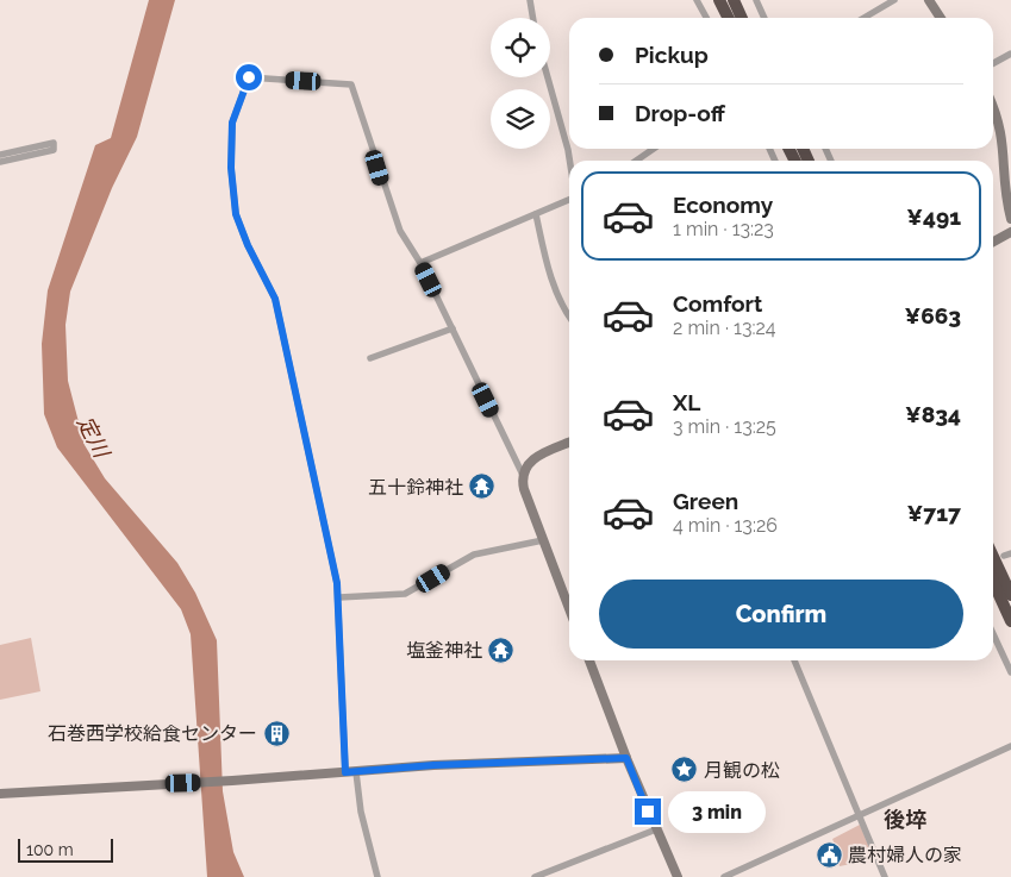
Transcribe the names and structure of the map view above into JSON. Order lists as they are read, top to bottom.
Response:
{
  "districts": ["後埣"],
  "water": ["定川"],
  "places": {
    "temple": ["五十鈴神社", "塩釜神社"],
    "building": ["石巻西学校給食センター"],
    "place": ["月観の松"],
    "public building": ["農村婦人の家"]
  },
  "scale_bar": "100 m",
  "page": {
    "banner": ["Pickup", "Drop-off"],
    "list": [
      {
        "name": "Economy",
        "note": "1 min · 13:23",
        "value": "¥491"
      },
      {
        "name": "Comfort",
        "note": "2 min · 13:24",
        "value": "¥663"
      },
      {
        "name": "XL",
        "note": "3 min · 13:25",
        "value": "¥834"
      },
      {
        "name": "Green",
        "note": "4 min · 13:26",
        "value": "¥717"
      }
    ],
    "buttons": "Confirm",
    "bubble": "3 min",
    "scale": "100 m"
  }
}
